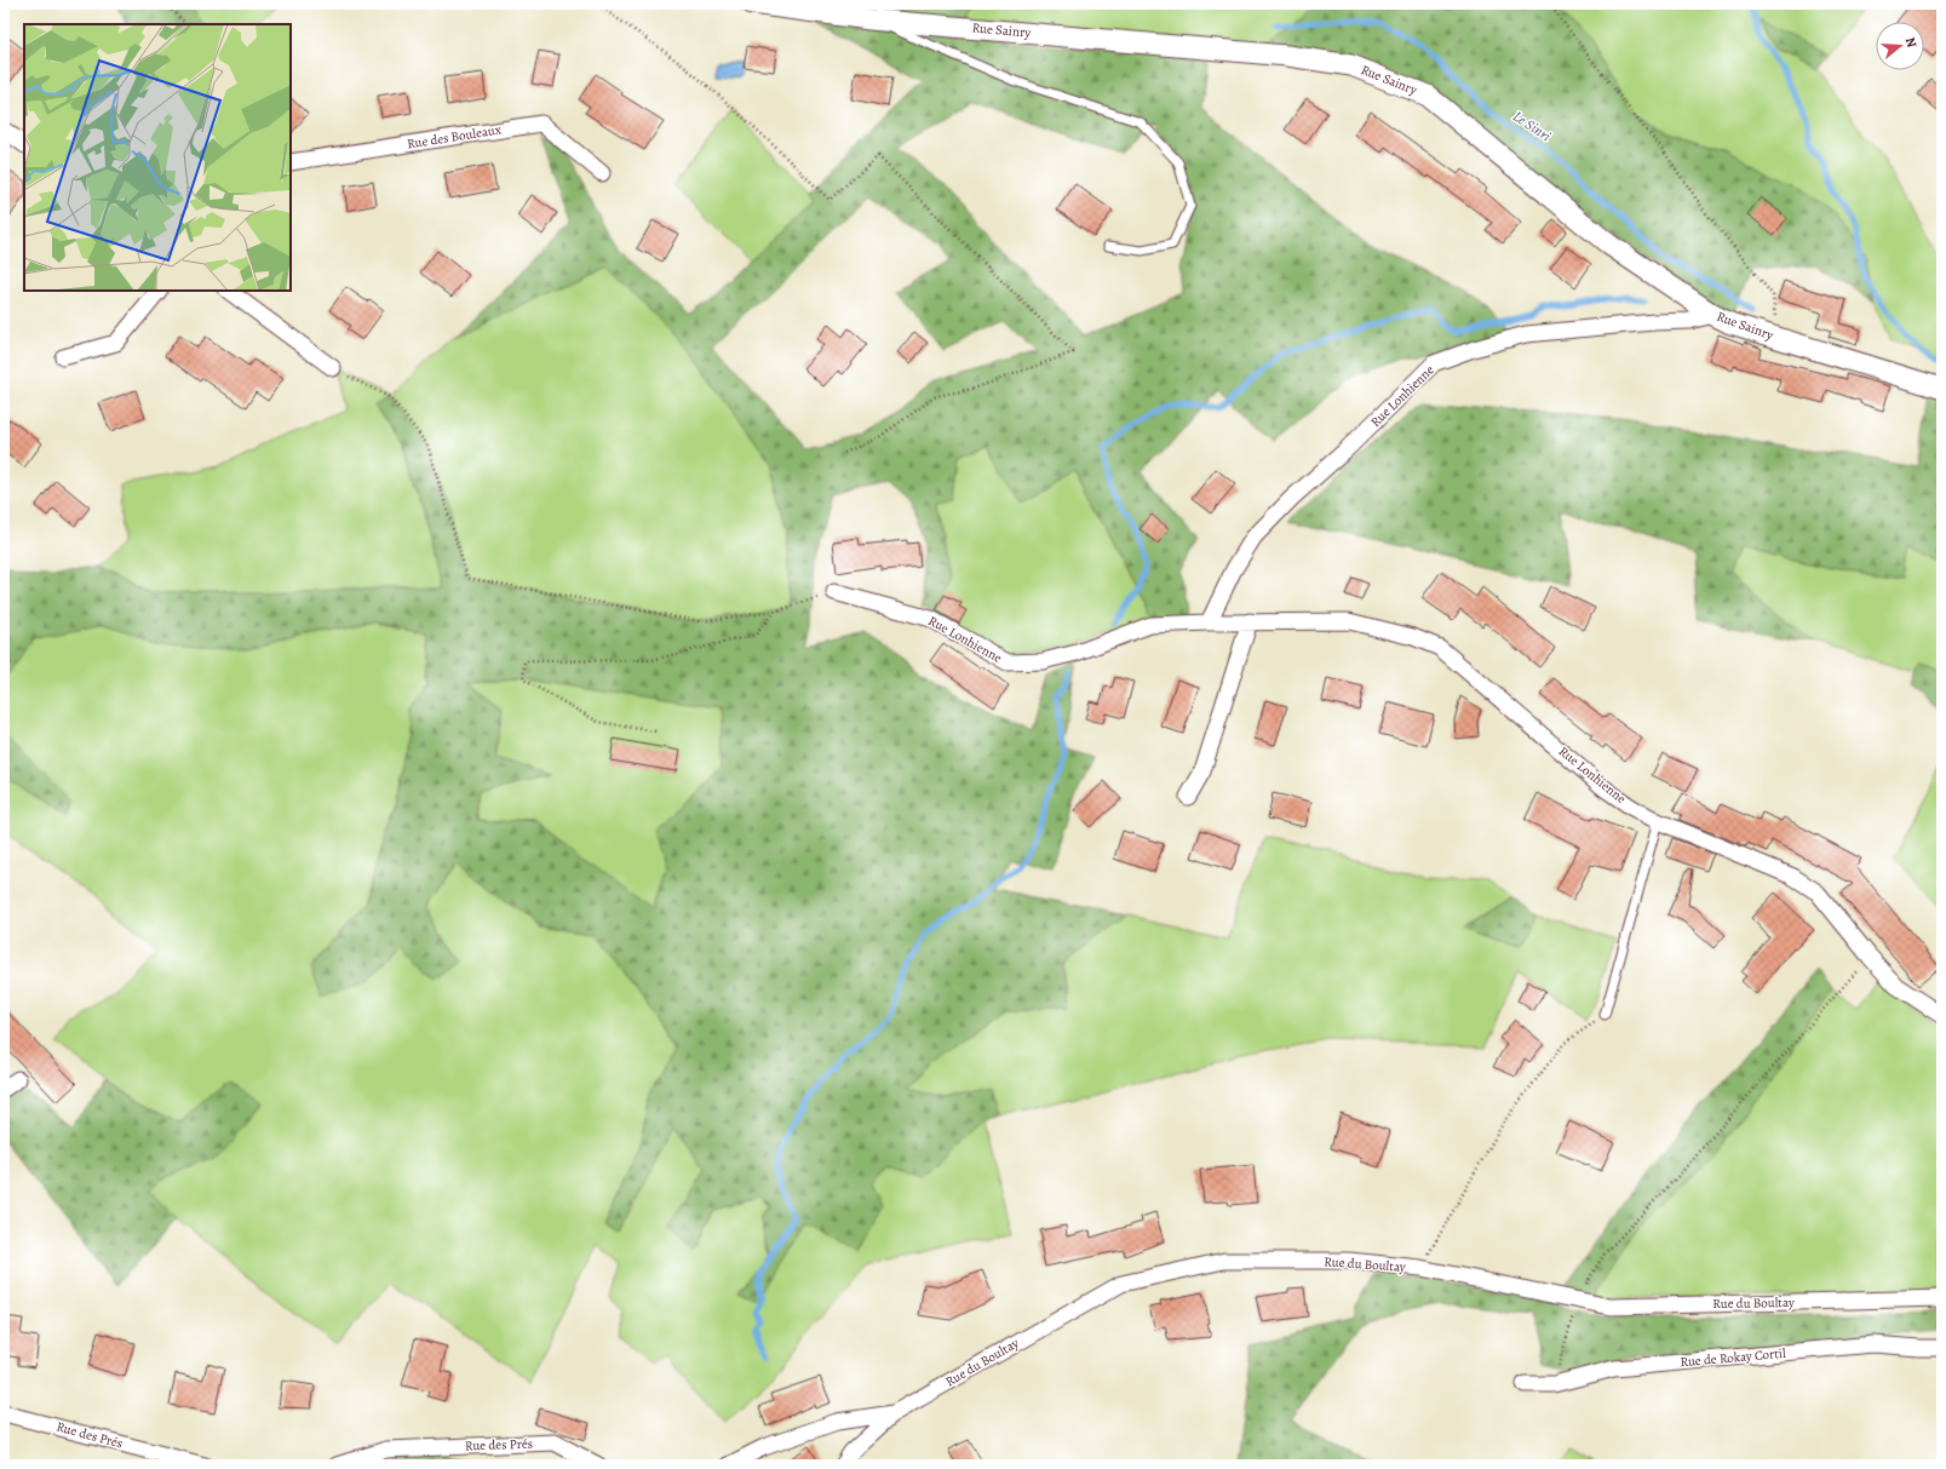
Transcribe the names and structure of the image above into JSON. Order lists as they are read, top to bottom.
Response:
{
  "streets": {
    "street": [
      "Rue Sainry",
      "Rue des Bouleaux",
      "Rue Lonhienne",
      "Rue du Boultay",
      "Rue de Rokay Cortil",
      "Rue des Prés"
    ]
  },
  "crossings": [
    ["Rue Sainry", "Rue Lonhienne"]
  ],
  "water": ["Le Sinri"],
  "north": "right"
}
